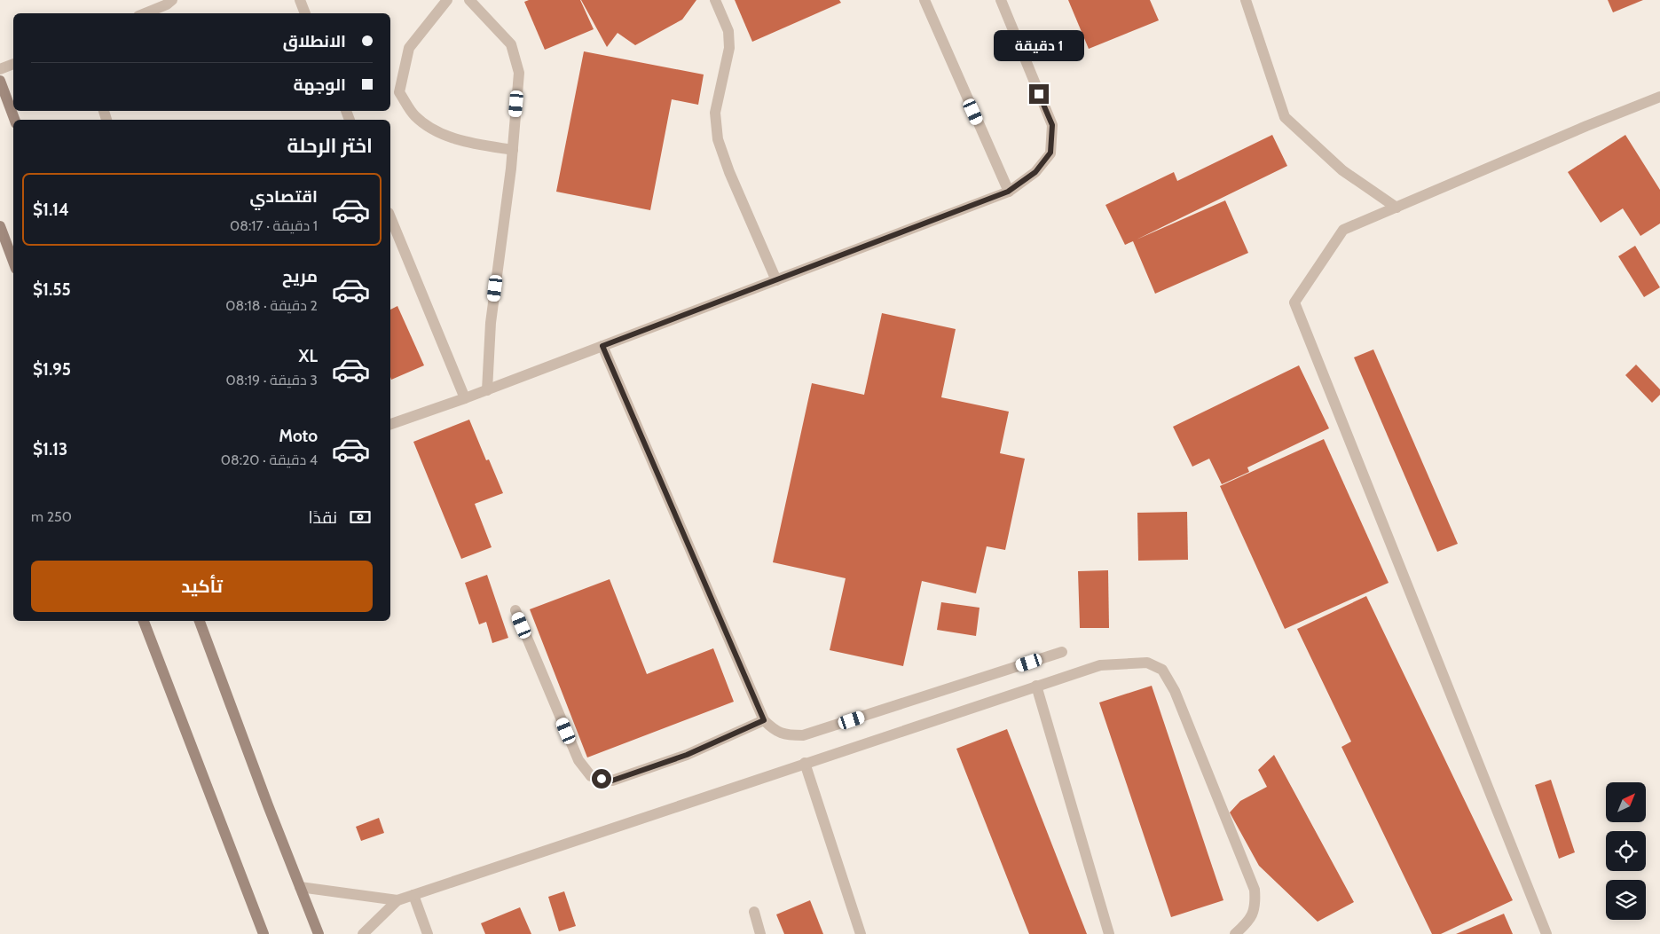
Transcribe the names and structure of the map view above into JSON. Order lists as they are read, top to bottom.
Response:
{
  "north": "top right",
  "page": {
    "banner": ["الانطلاق", "الوجهة"],
    "bubble": "1 دقيقة",
    "heading": "اختر الرحلة",
    "list": [
      {
        "name": "اقتصادي",
        "note": "1 دقيقة · 08:17",
        "value": "$1.14"
      },
      {
        "name": "مريح",
        "note": "2 دقيقة · 08:18",
        "value": "$1.55"
      },
      {
        "name": "XL",
        "note": "3 دقيقة · 08:19",
        "value": "$1.95"
      },
      {
        "name": "Moto",
        "note": "4 دقيقة · 08:20",
        "value": "$1.13"
      }
    ],
    "pay": ["نقدًا", "250 m"],
    "buttons": "تأكيد"
  }
}
